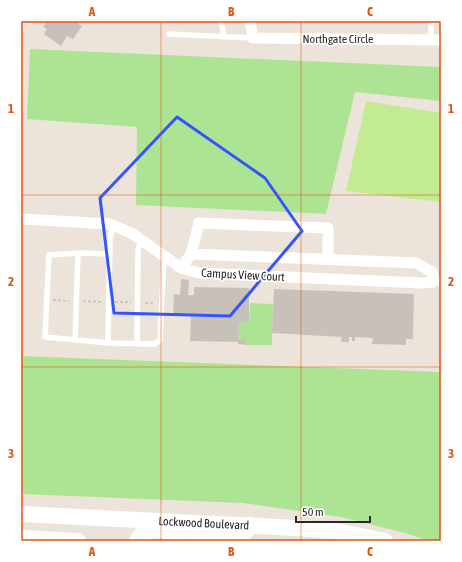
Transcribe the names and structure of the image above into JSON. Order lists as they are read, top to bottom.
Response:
{
  "streets": {
    "main road": ["Lockwood Boulevard"],
    "street": ["Northgate Circle", "Campus View Court"]
  },
  "scale_bar": "50 m",
  "grid": {
    "columns": ["A", "B", "C"],
    "rows": ["1", "2", "3"]
  }
}
